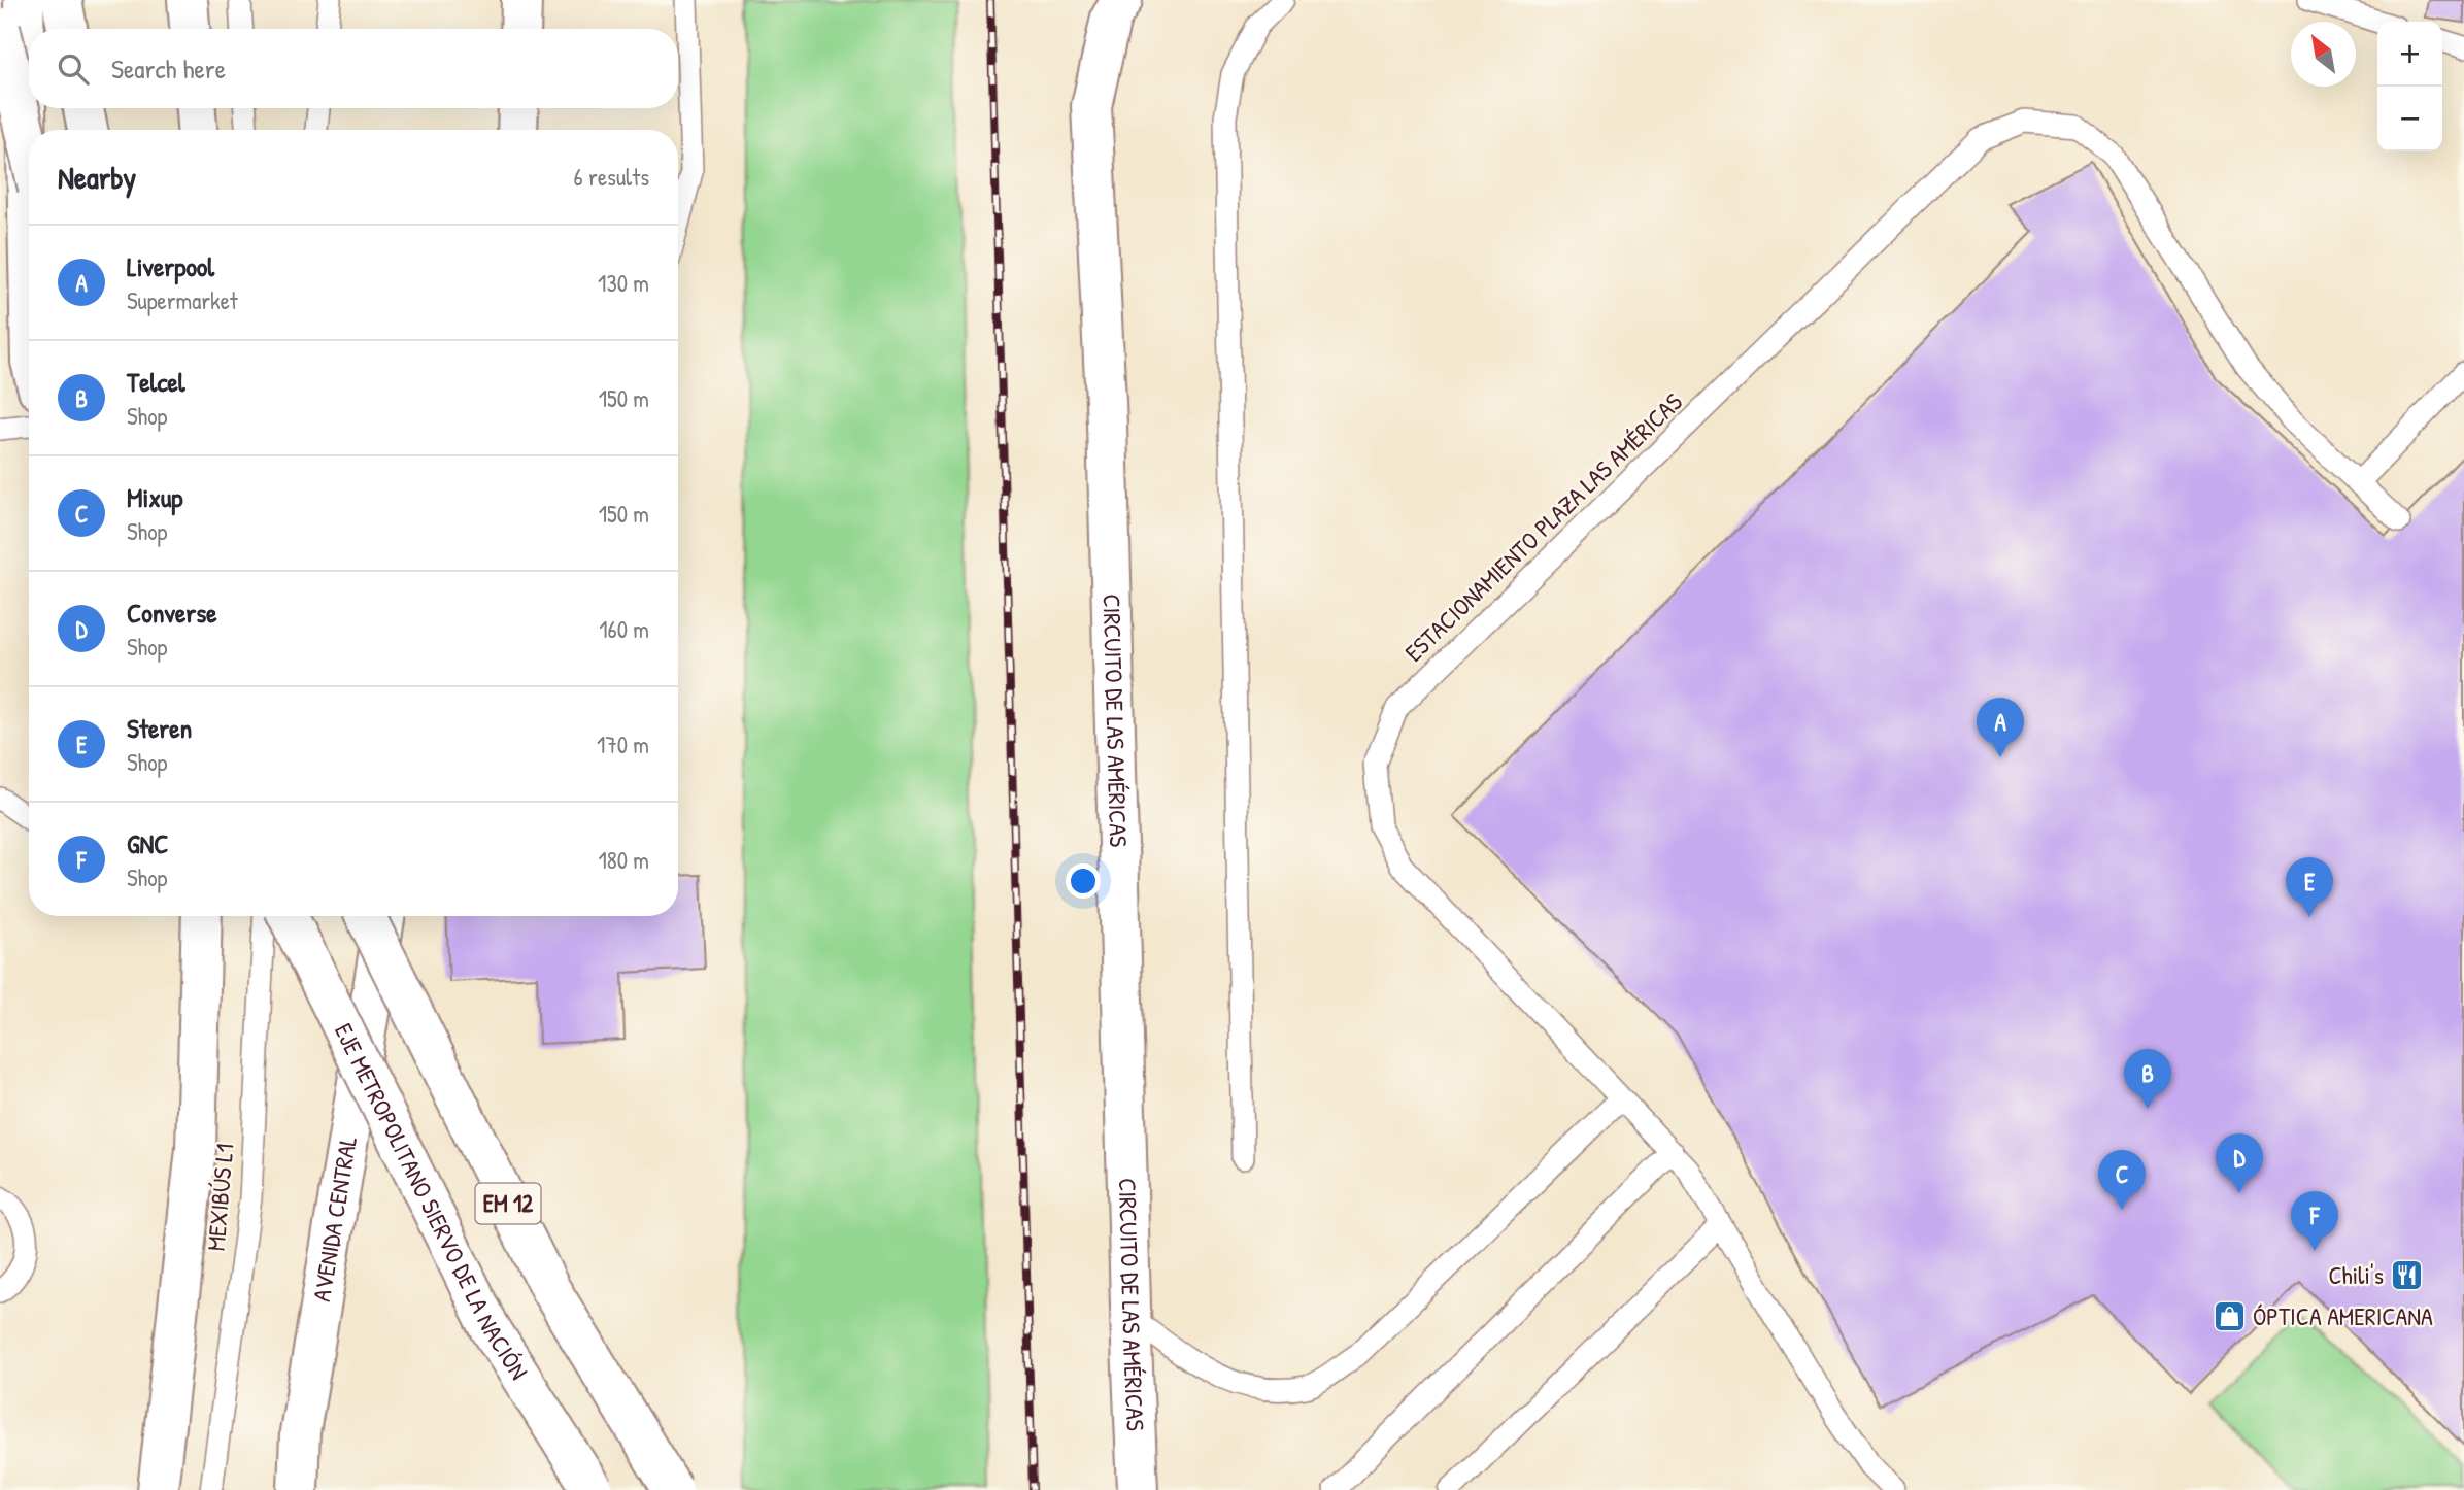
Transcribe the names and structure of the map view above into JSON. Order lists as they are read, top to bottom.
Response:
{
  "streets": {
    "main road": [
      "CIRCUITO DE LAS AMÉRICAS",
      "EJE METROPOLITANO SIERVO DE LA NACIÓN",
      "EM 12",
      "AVENIDA CENTRAL"
    ],
    "lane": ["ESTACIONAMIENTO PLAZA LAS AMÉRICAS", "MEXIBÚS L1"]
  },
  "places": {
    "restaurant": ["Chili's"],
    "shop": ["ÓPTICA AMERICANA"]
  },
  "north": "top left",
  "page": {
    "map_buttons": ["+", "−"],
    "search": "Search here",
    "heading": ["Nearby", "6 results"],
    "list": [
      {
        "mark": "A",
        "name": "Liverpool",
        "note": "Supermarket",
        "value": "130 m"
      },
      {
        "mark": "B",
        "name": "Telcel",
        "note": "Shop",
        "value": "150 m"
      },
      {
        "mark": "C",
        "name": "Mixup",
        "note": "Shop",
        "value": "150 m"
      },
      {
        "mark": "D",
        "name": "Converse",
        "note": "Shop",
        "value": "160 m"
      },
      {
        "mark": "E",
        "name": "Steren",
        "note": "Shop",
        "value": "170 m"
      },
      {
        "mark": "F",
        "name": "GNC",
        "note": "Shop",
        "value": "180 m"
      }
    ],
    "pins": [
      "A",
      "E",
      "B",
      "D",
      "C",
      "F"
    ]
  }
}
